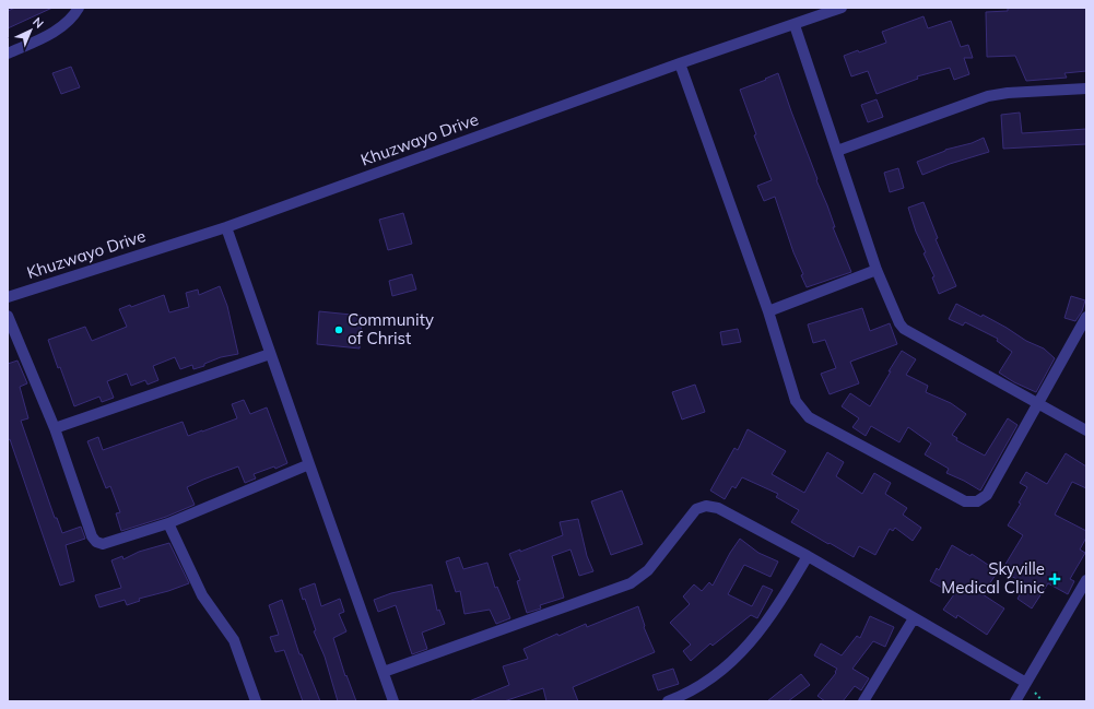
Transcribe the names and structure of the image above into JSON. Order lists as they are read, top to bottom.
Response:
{
  "streets": {
    "street": ["Khuzwayo Drive"]
  },
  "places": {
    "other": ["Community of Christ"],
    "health": ["Skyville Medical Clinic"]
  },
  "north": "top right"
}
